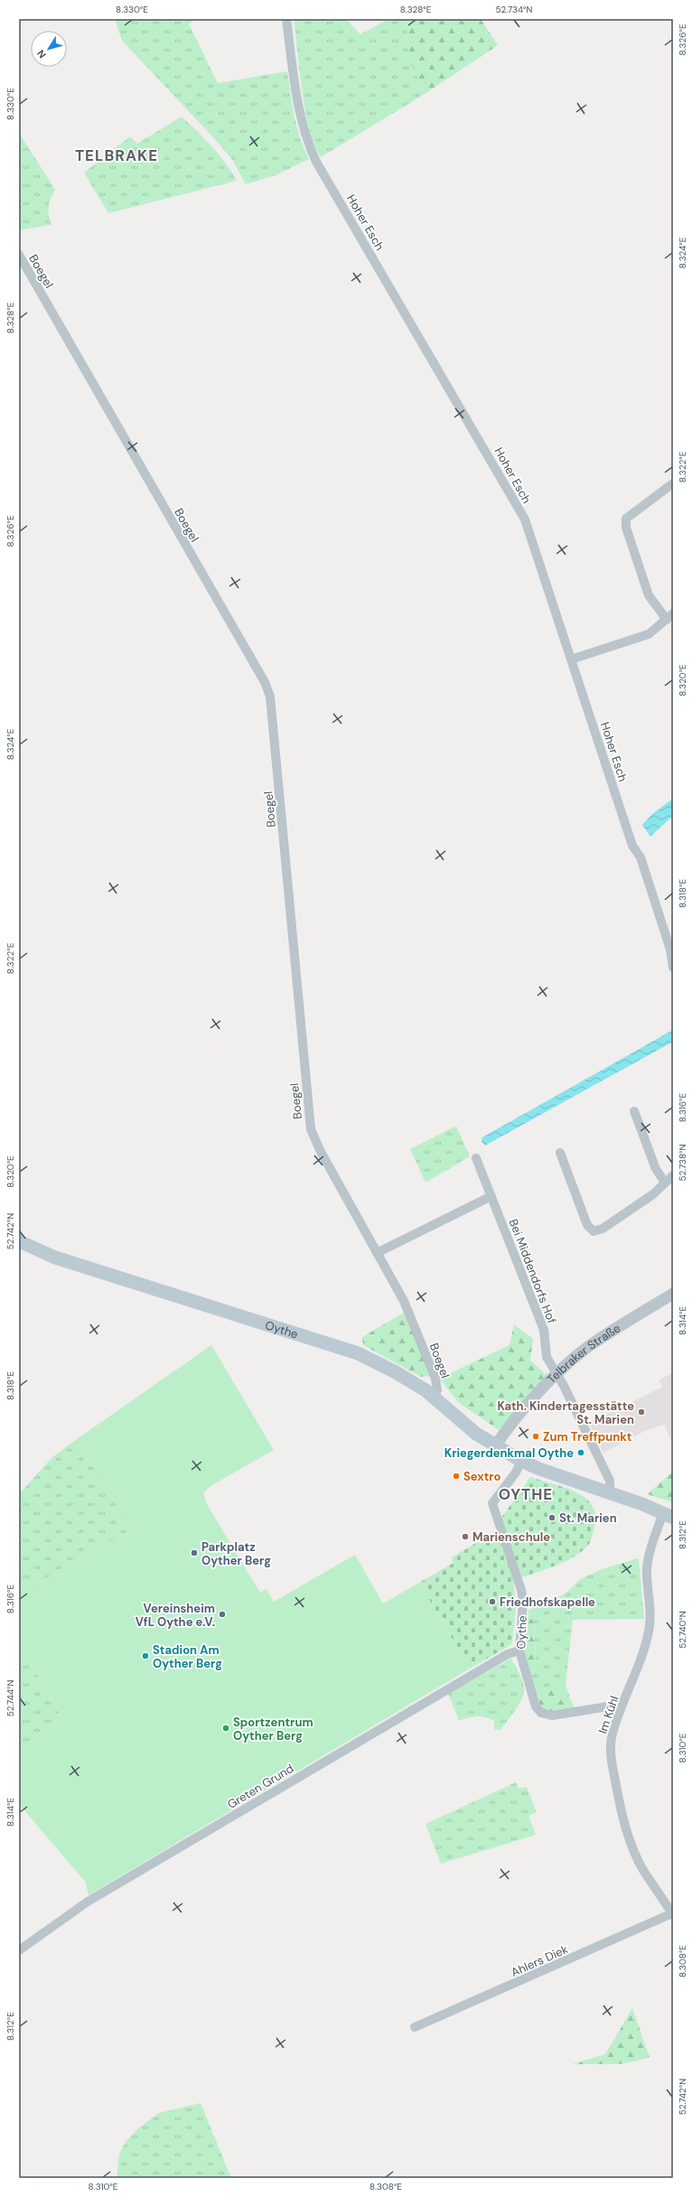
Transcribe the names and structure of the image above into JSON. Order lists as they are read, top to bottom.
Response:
{
  "streets": {
    "main road": ["Oythe"],
    "street": [
      "Hoher Esch",
      "Boegel",
      "Bei Middendorfs Hof",
      "Telbraker Straße",
      "Im Kühl",
      "Greten Grund",
      "Ahlers Diek"
    ]
  },
  "crossings": [
    ["Boegel", "Oythe"],
    ["Bei Middendorfs Hof", "Telbraker Straße"],
    ["Oythe", "Telbraker Straße"],
    ["Oythe", "Im Kühl"],
    ["Oythe", "Greten Grund"],
    ["Im Kühl", "Ahlers Diek"]
  ],
  "districts": ["TELBRAKE", "OYTHE"],
  "places": [
    "Kath. Kindertagesstätte St. Marien",
    "Zum Treffpunkt",
    "Kriegerdenkmal Oythe",
    "Sextro",
    "St. Marien",
    "Marienschule",
    "Parkplatz Oyther Berg",
    "Friedhofskapelle",
    "Vereinsheim VfL Oythe e.V.",
    "Stadion Am Oyther Berg",
    "Sportzentrum Oyther Berg"
  ],
  "north": "bottom left",
  "coordinates": [
    "8.330°E",
    "8.328°E",
    "52.734°N",
    "8.326°E",
    "8.324°E",
    "8.322°E",
    "8.320°E",
    "8.318°E",
    "8.316°E",
    "52.738°N",
    "52.742°N",
    "8.314°E",
    "8.312°E",
    "52.740°N",
    "52.744°N",
    "8.310°E",
    "8.308°E"
  ]
}
